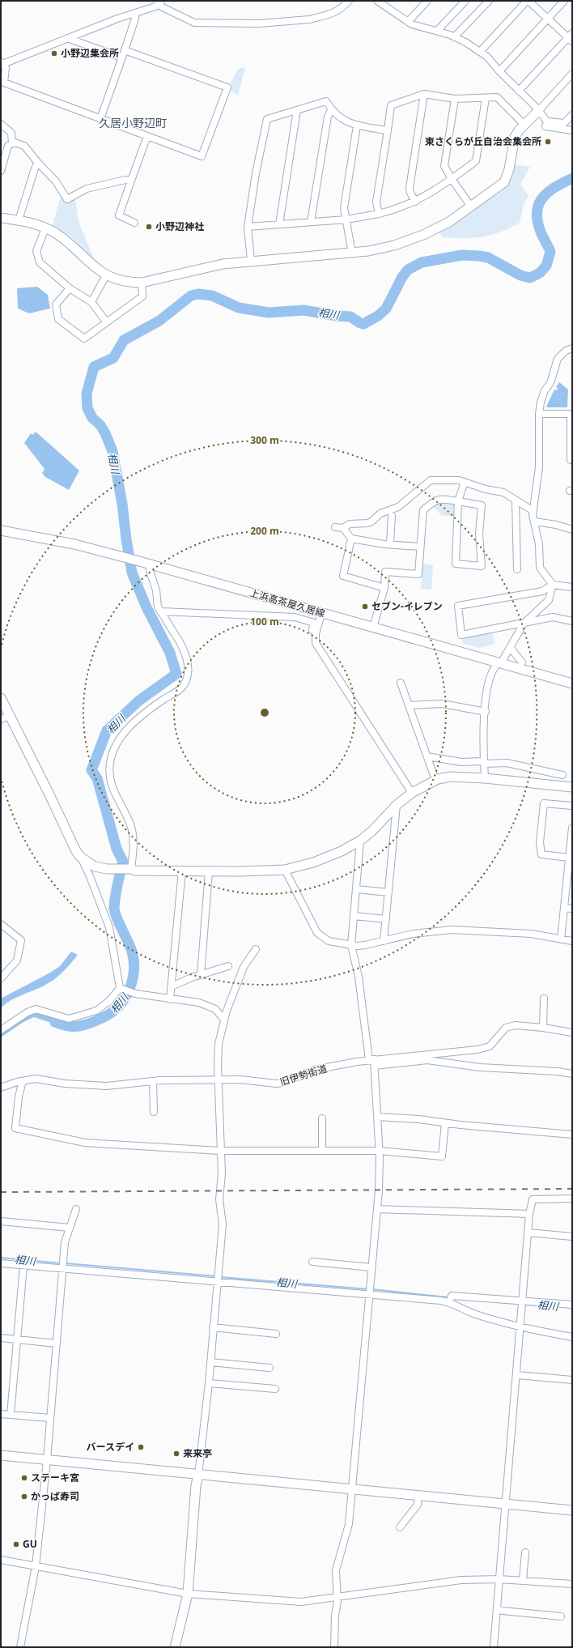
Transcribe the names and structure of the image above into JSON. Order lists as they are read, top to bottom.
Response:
{
  "streets": {
    "street": ["上浜高茶屋久居線", "旧伊勢街道"]
  },
  "districts": ["久居小野辺町"],
  "water": ["相川"],
  "places": [
    "小野辺集会所",
    "東さくらが丘自治会集会所",
    "小野辺神社",
    "セブン-イレブン",
    "バースデイ",
    "来来亭",
    "ステーキ宮",
    "かっぱ寿司",
    "GU"
  ],
  "rings": ["300 m", "200 m", "100 m"]
}
